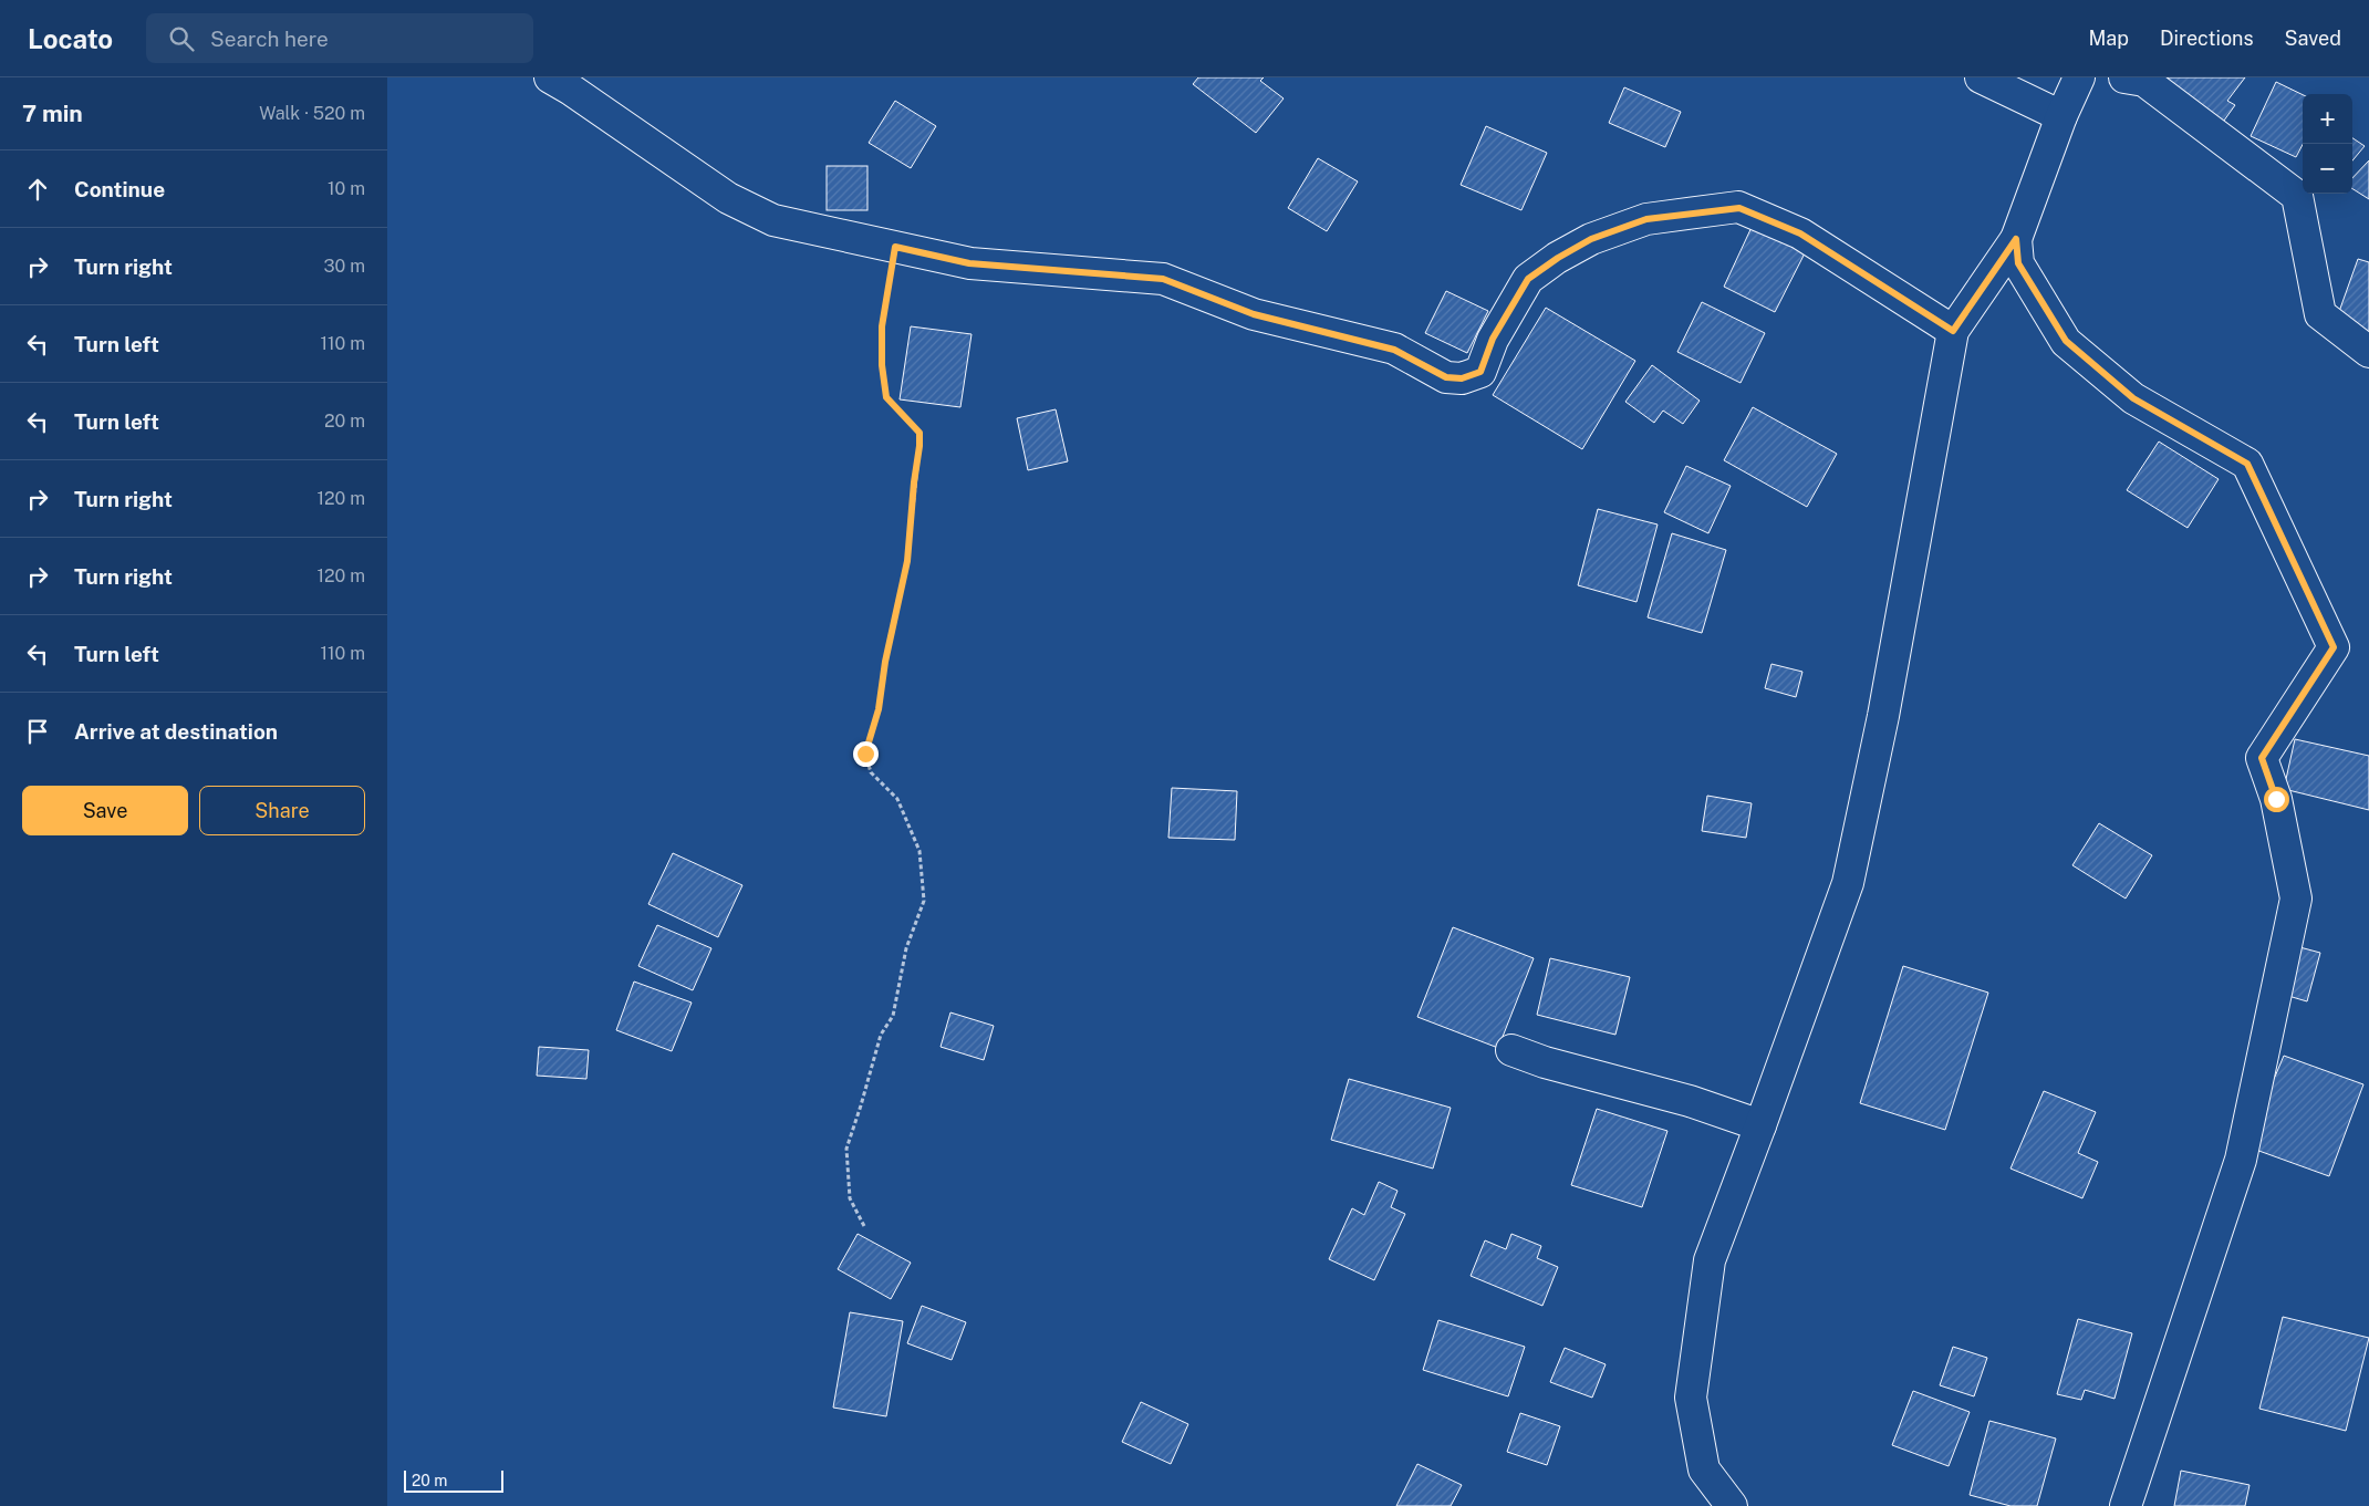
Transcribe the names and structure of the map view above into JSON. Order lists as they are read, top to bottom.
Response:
{
  "scale_bar": "20 m",
  "page": {
    "header": "Locato",
    "search": "Search here",
    "nav": ["Map", "Directions", "Saved"],
    "heading": ["7 min", "Walk · 520 m"],
    "map_buttons": ["+", "−"],
    "list": [
      ["Continue", "10 m"],
      ["Turn right", "30 m"],
      ["Turn left", "110 m"],
      ["Turn left", "20 m"],
      ["Turn right", "120 m"],
      ["Turn right", "120 m"],
      ["Turn left", "110 m"],
      "Arrive at destination"
    ],
    "buttons": ["Save", "Share"],
    "scale": "20 m"
  }
}
